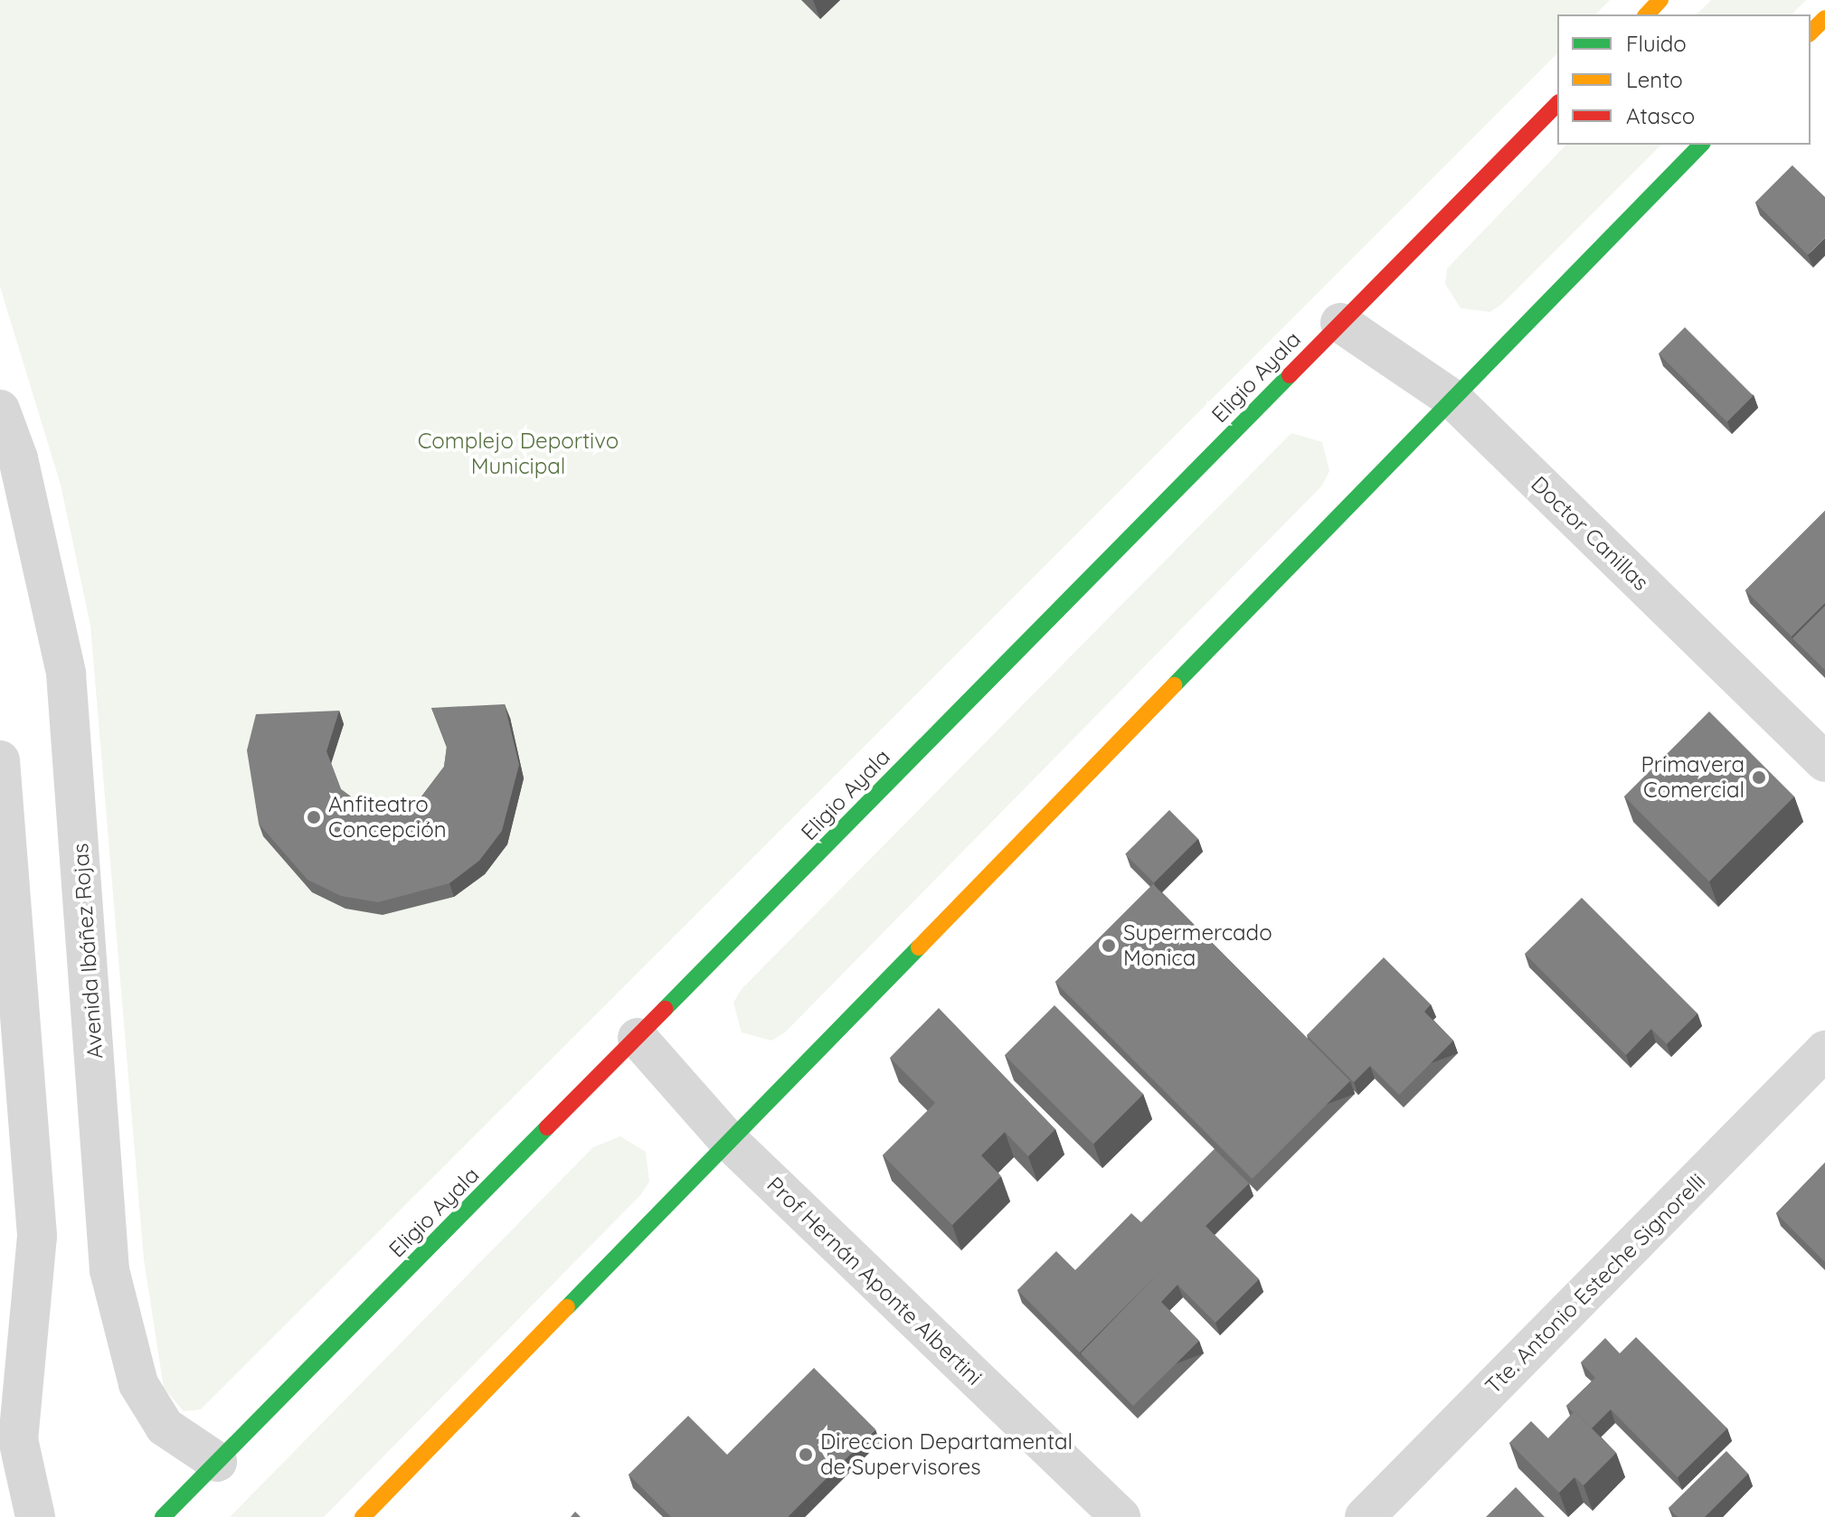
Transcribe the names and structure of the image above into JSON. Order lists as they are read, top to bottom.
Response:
{
  "streets": {
    "street": [
      "Eligio Ayala",
      "Doctor Canillas",
      "Avenida Ibáñez Rojas",
      "Prof Hernán Aponte Albertini",
      "Tte. Antonio Esteche Signorelli"
    ]
  },
  "crossings": [
    ["Eligio Ayala", "Doctor Canillas"],
    ["Eligio Ayala", "Avenida Ibáñez Rojas"],
    ["Eligio Ayala", "Prof Hernán Aponte Albertini"]
  ],
  "parks": ["Complejo Deportivo Municipal"],
  "places": [
    "Primavera Comercial",
    "Anfiteatro Concepción",
    "Supermercado Monica",
    "Direccion Departamental de Supervisores"
  ],
  "legend": ["Fluido", "Lento", "Atasco"]
}
